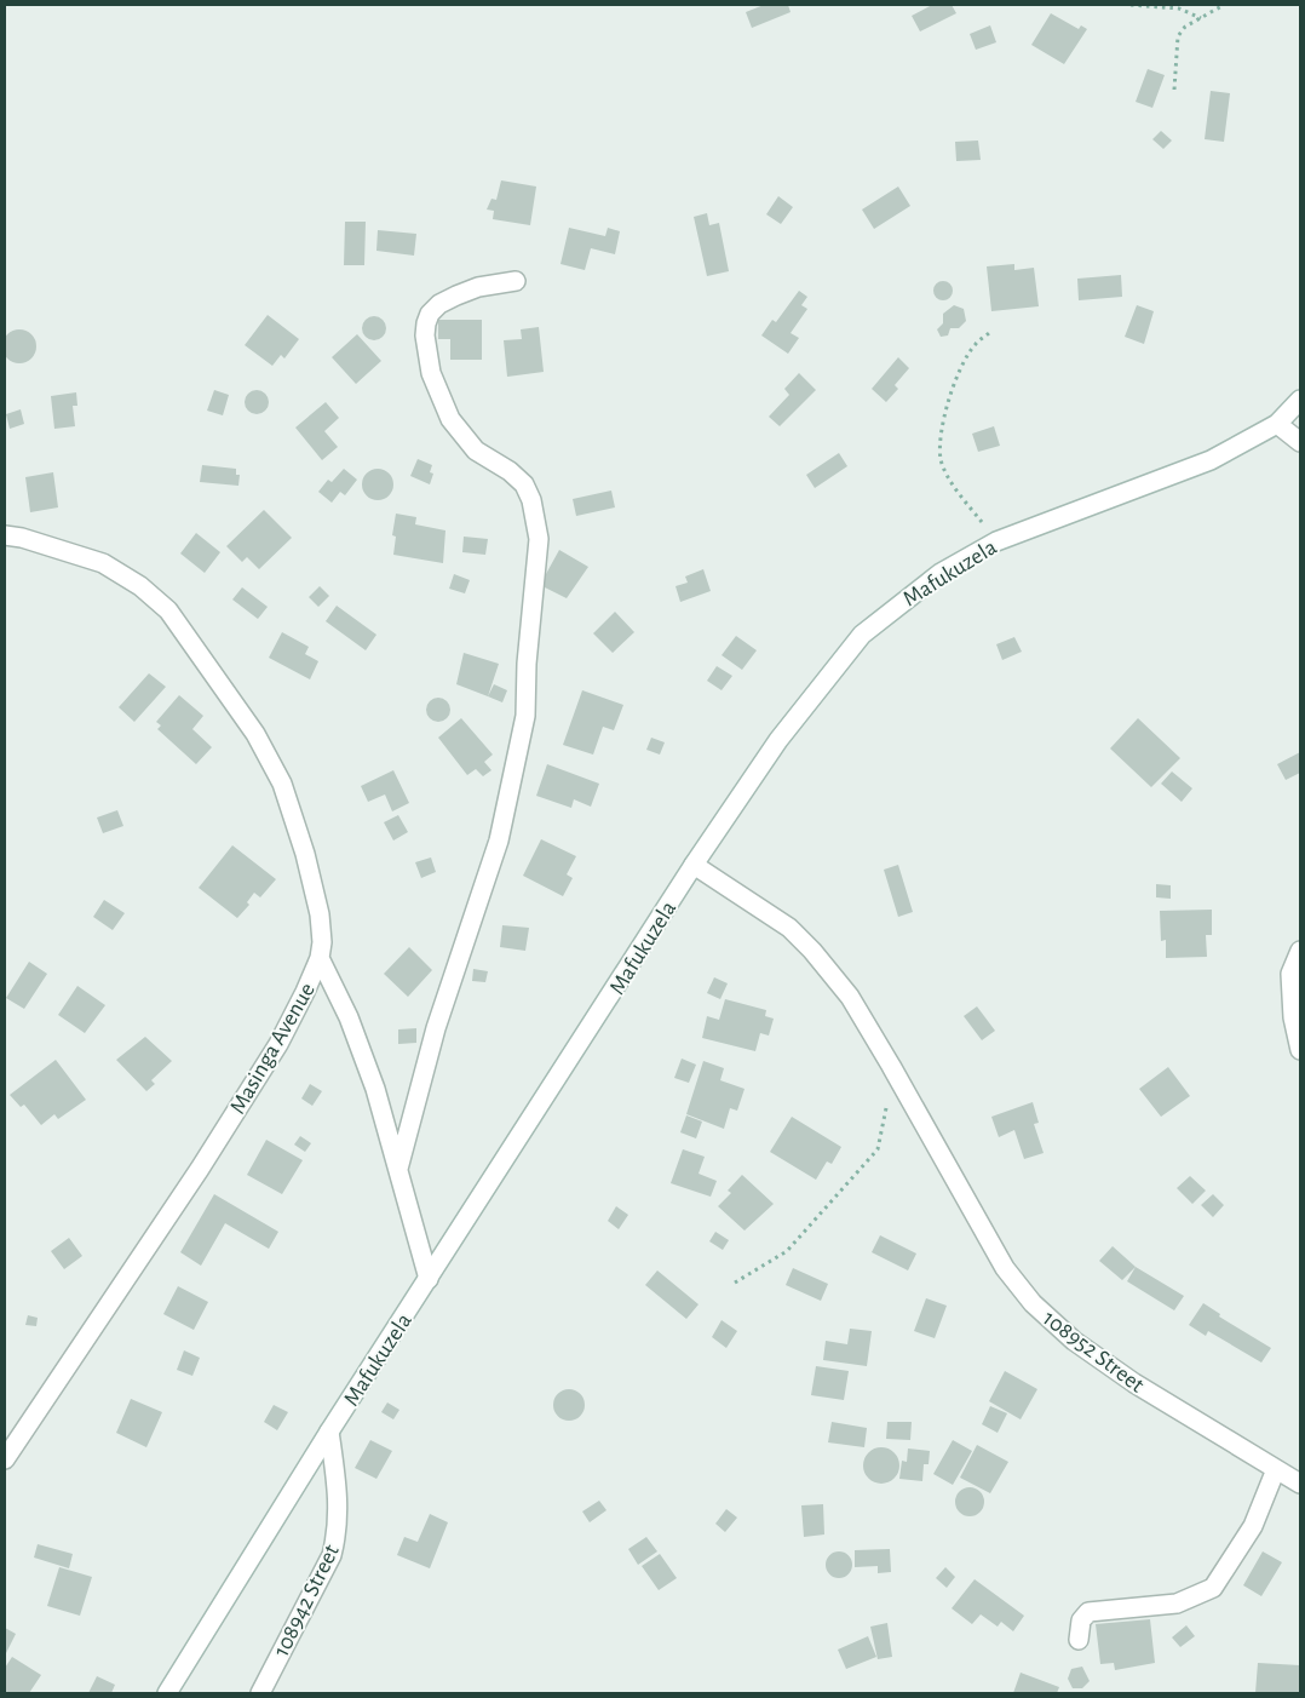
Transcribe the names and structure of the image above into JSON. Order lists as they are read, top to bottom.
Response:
{
  "streets": {
    "street": [
      "Mafukuzela",
      "Masinga Avenue",
      "108952 Street",
      "108942 Street"
    ]
  },
  "crossings": [
    ["Mafukuzela", "108952 Street"],
    ["Mafukuzela", "108942 Street"]
  ]
}
